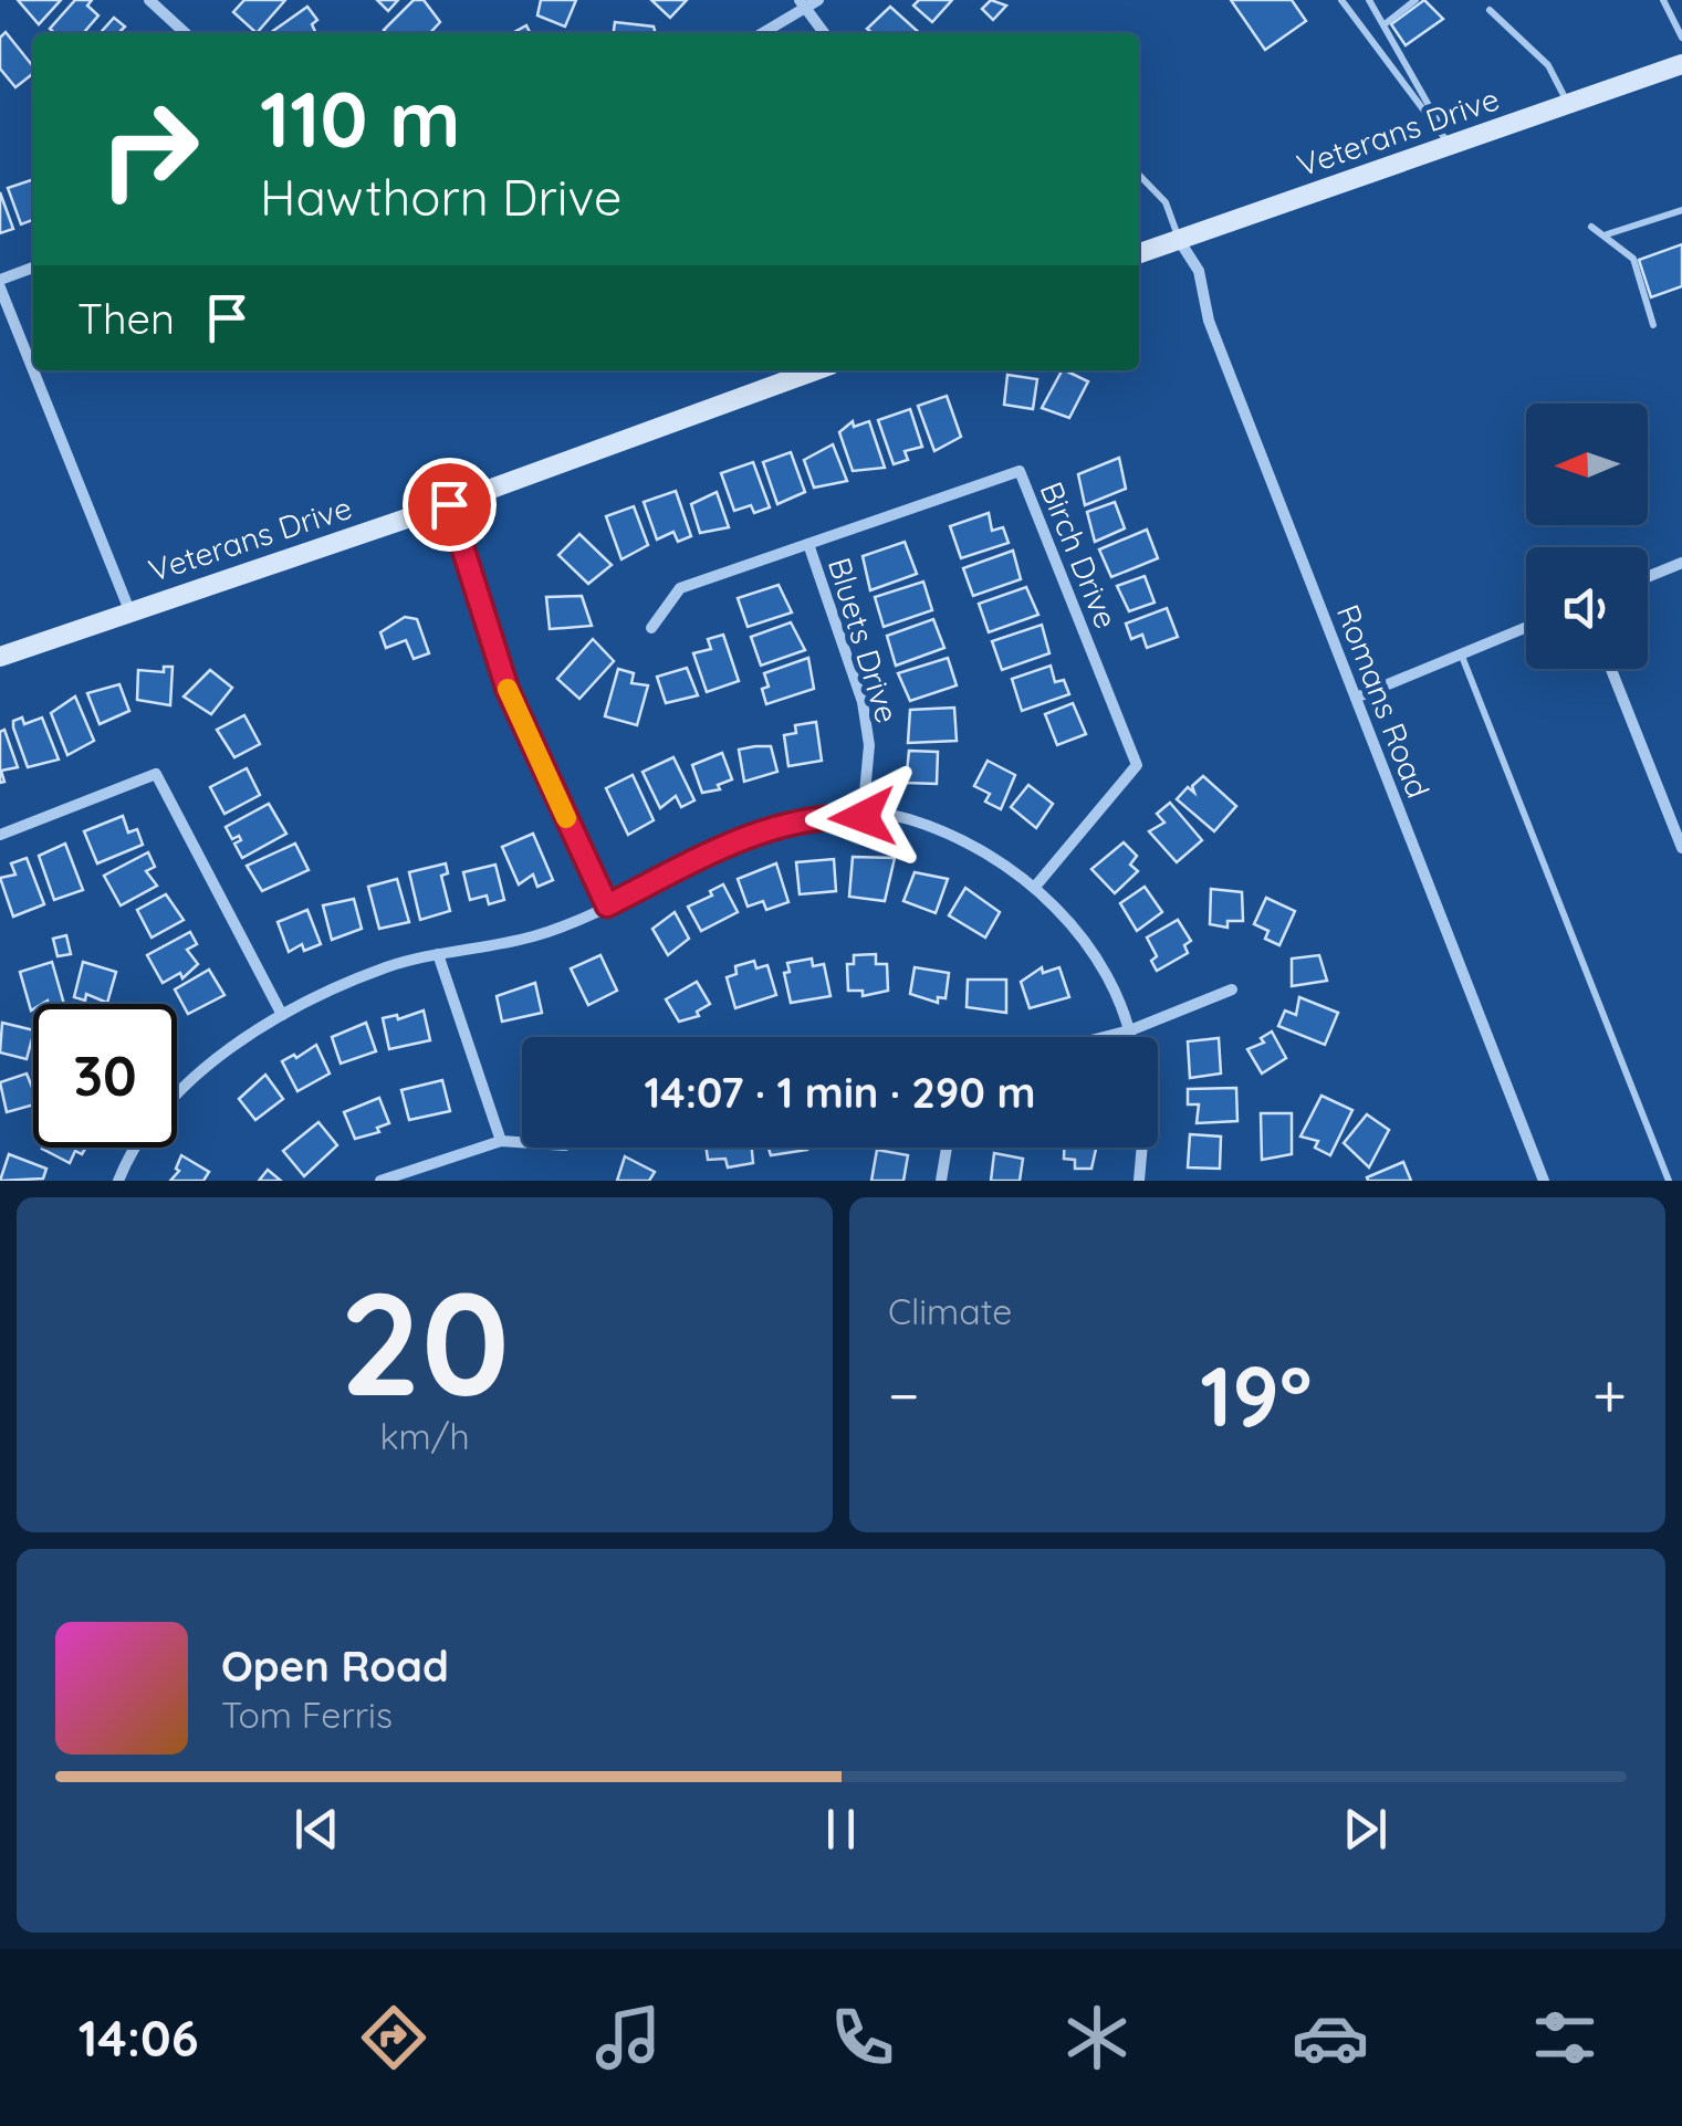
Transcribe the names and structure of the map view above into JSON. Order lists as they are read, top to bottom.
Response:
{
  "streets": {
    "main road": ["Veterans Drive"],
    "street": ["Birch Drive", "Bluets Drive", "Romans Road"]
  },
  "crossings": [
    ["Veterans Drive", "Romans Road"],
    ["Birch Drive", "Bluets Drive"]
  ],
  "north": "left",
  "page": {
    "turn": ["110 m", "Hawthorn Drive"],
    "then": "Then",
    "limit": "30",
    "trip": "14:07 · 1 min · 290 m",
    "tile": [
      ["20", "km/h"],
      "Climate"
    ],
    "heat": ["−", "19°", "+"],
    "song": ["Open Road", "Tom Ferris"],
    "tabs": "14:06"
  }
}
